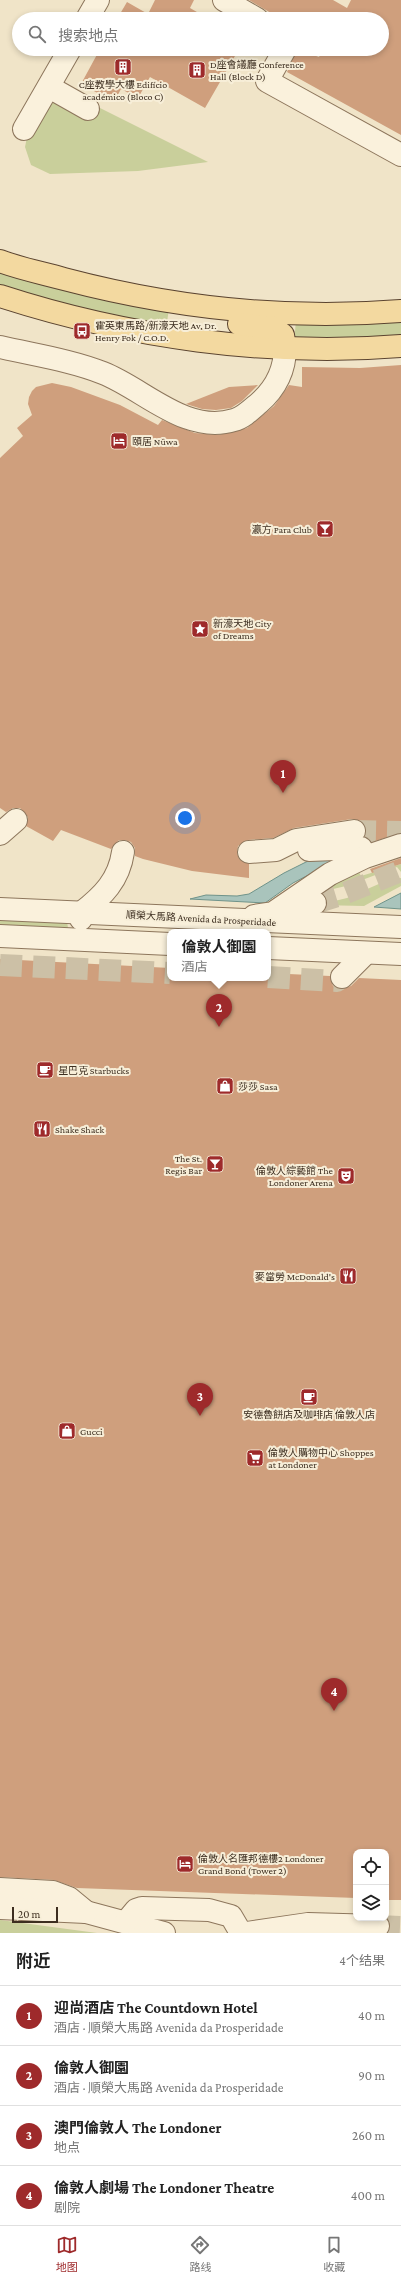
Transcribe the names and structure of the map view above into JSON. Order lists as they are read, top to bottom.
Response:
{
  "streets": {
    "street": ["順榮大馬路 Avenida da Prosperidade"]
  },
  "places": {
    "building": ["C座教學大樓 Edifício académico (Bloco C)", "D座會議廳 Conference Hall (Block D)"],
    "bus stop": ["霍英東馬路/新濠天地 Av. Dr. Henry Fok / C.O.D."],
    "hotel": ["頤居 Nüwa", "倫敦人名匯邦德樓2 Londoner Grand Bond (Tower 2)"],
    "bar": ["瀛方 Para Club", "The St. Regis Bar"],
    "place": ["新濠天地 City of Dreams"],
    "cafe": ["星巴克 Starbucks", "安德魯餅店及咖啡店 倫敦人店"],
    "shop": ["莎莎 Sasa", "Gucci"],
    "restaurant": ["Shake Shack", "麥當勞 McDonald's"],
    "theatre": ["倫敦人綜藝館 The Londoner Arena"],
    "supermarket": ["倫敦人購物中心 Shoppes at Londoner"]
  },
  "scale_bar": "20 m",
  "page": {
    "search": "搜索地点",
    "pins": [
      "1",
      "2",
      "3",
      "4"
    ],
    "popup": ["倫敦人御園", "酒店"],
    "scale": "20 m",
    "heading": ["附近", "4个结果"],
    "list": [
      {
        "mark": "1",
        "name": "迎尚酒店 The Countdown Hotel",
        "note": "酒店 · 順榮大馬路 Avenida da Prosperidade",
        "value": "40 m"
      },
      {
        "mark": "2",
        "name": "倫敦人御園",
        "note": "酒店 · 順榮大馬路 Avenida da Prosperidade",
        "value": "90 m"
      },
      {
        "mark": "3",
        "name": "澳門倫敦人 The Londoner",
        "note": "地点",
        "value": "260 m"
      },
      {
        "mark": "4",
        "name": "倫敦人劇場 The Londoner Theatre",
        "note": "剧院",
        "value": "400 m"
      }
    ],
    "nav": ["地图", "路线", "收藏"]
  }
}
